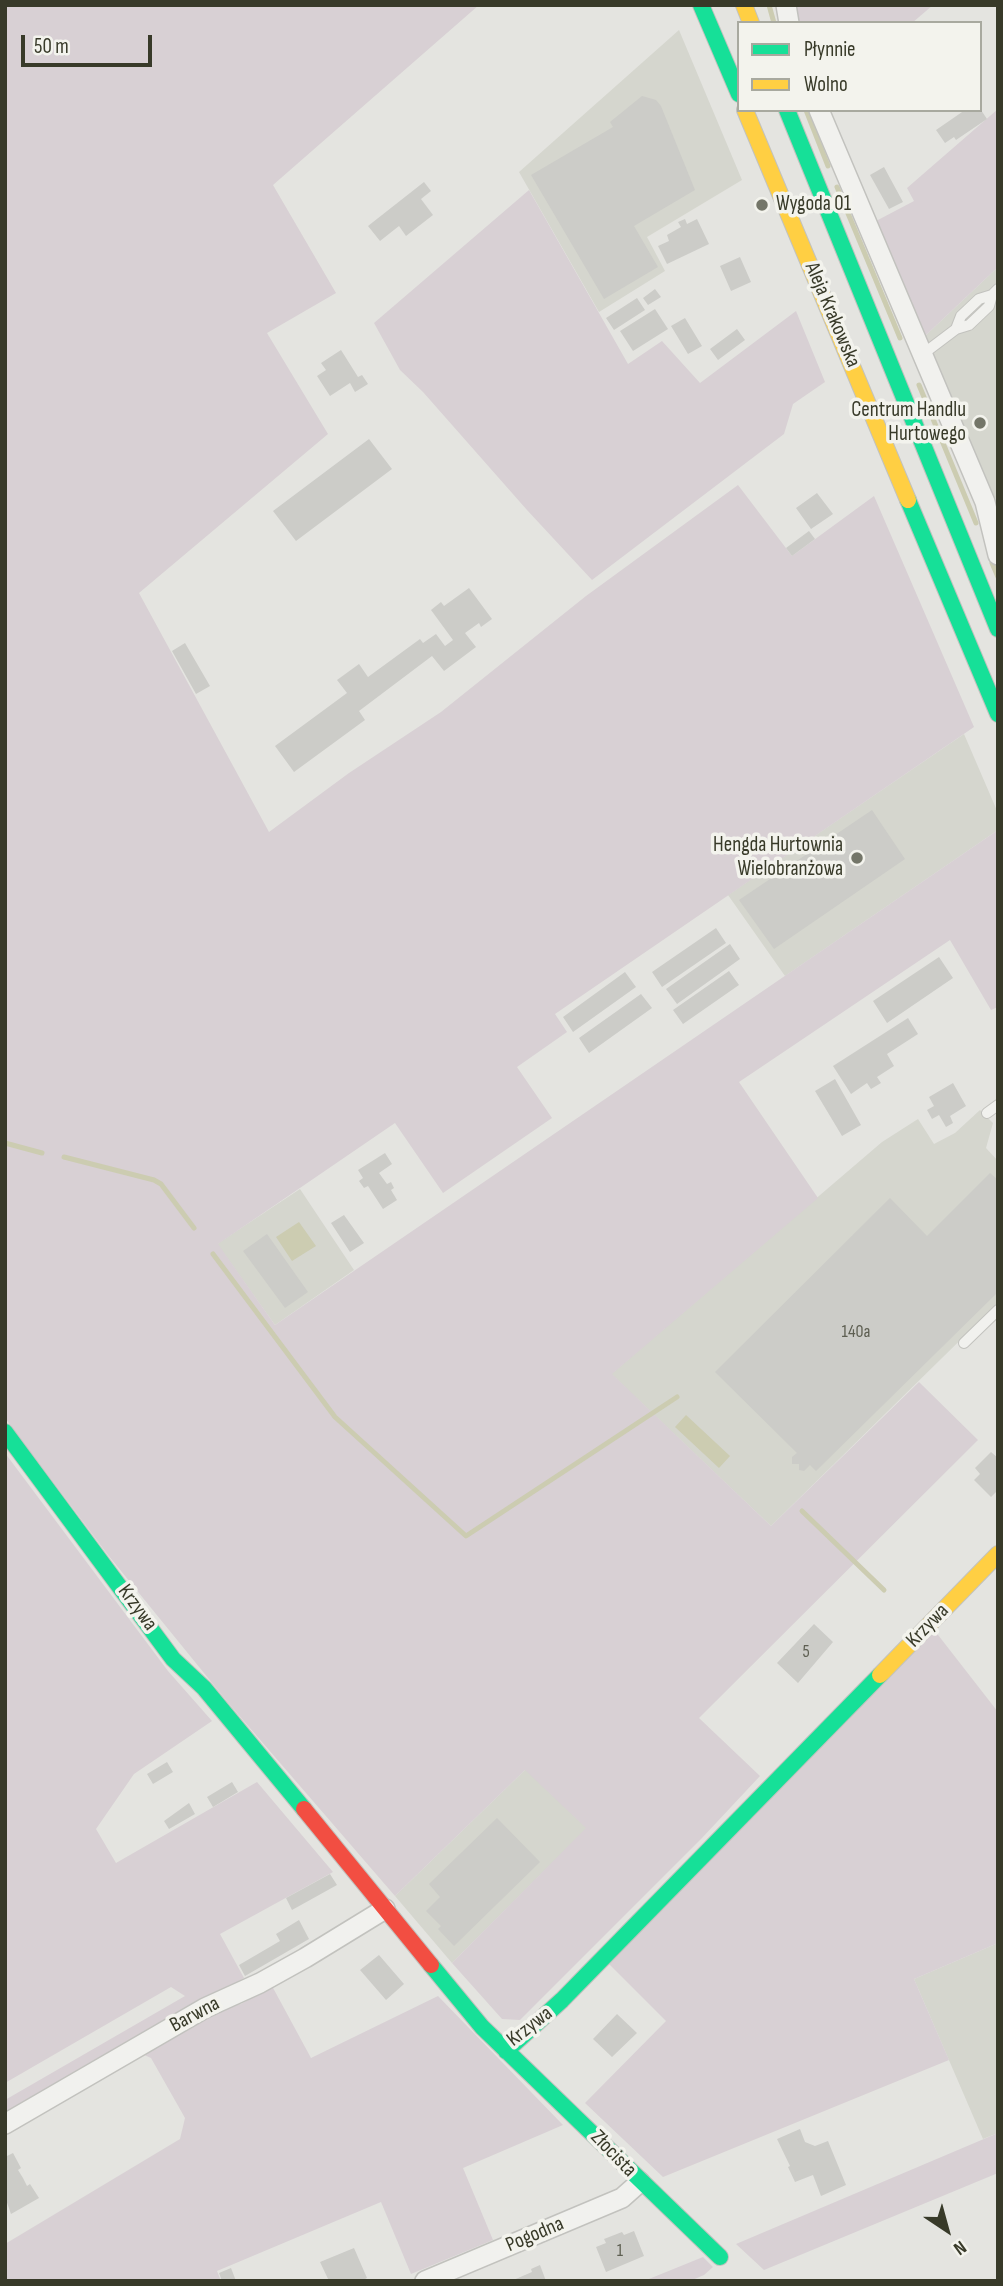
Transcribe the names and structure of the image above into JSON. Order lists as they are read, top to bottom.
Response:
{
  "streets": {
    "street": [
      "Aleja Krakowska",
      "Krzywa",
      "Barwna",
      "Złocista",
      "Pogodna"
    ]
  },
  "crossings": [
    ["Krzywa", "Barwna"],
    ["Krzywa", "Złocista"],
    ["Złocista", "Pogodna"]
  ],
  "places": ["Wygoda 01", "Centrum Handlu Hurtowego", "Hengda Hurtownia Wielobranżowa"],
  "house_numbers": ["140a", "5", "1"],
  "legend": ["Płynnie", "Wolno"],
  "scale_bar": "50 m",
  "north": "bottom right"
}
